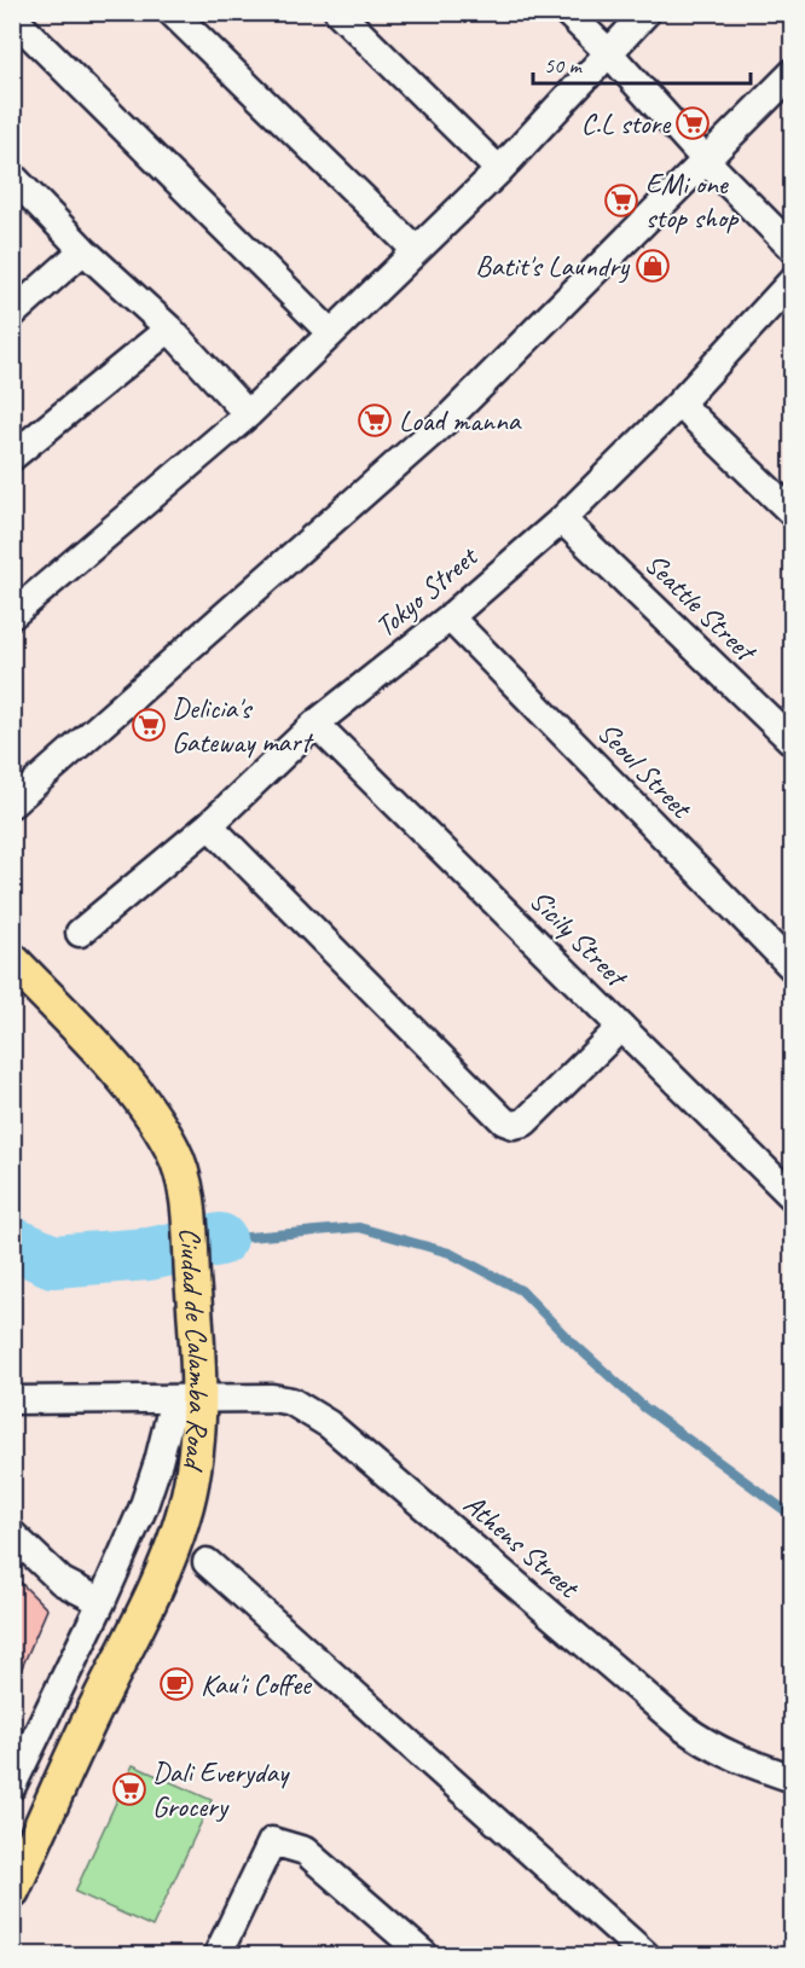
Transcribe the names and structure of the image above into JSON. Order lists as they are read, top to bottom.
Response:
{
  "streets": {
    "main road": ["Ciudad de Calamba Road"],
    "street": [
      "Tokyo Street",
      "Seattle Street",
      "Seoul Street",
      "Sicily Street",
      "Athens Street"
    ]
  },
  "crossings": [
    ["Tokyo Street", "Seattle Street"],
    ["Tokyo Street", "Seoul Street"],
    ["Tokyo Street", "Sicily Street"],
    ["Ciudad de Calamba Road", "Athens Street"]
  ],
  "places": {
    "supermarket": [
      "C.L store",
      "EMi one stop shop",
      "Load manna",
      "Delicia's Gateway mart",
      "Dali Everyday Grocery"
    ],
    "shop": ["Batit's Laundry"],
    "cafe": ["Kau'i Coffee"]
  },
  "scale_bar": "50 m"
}
